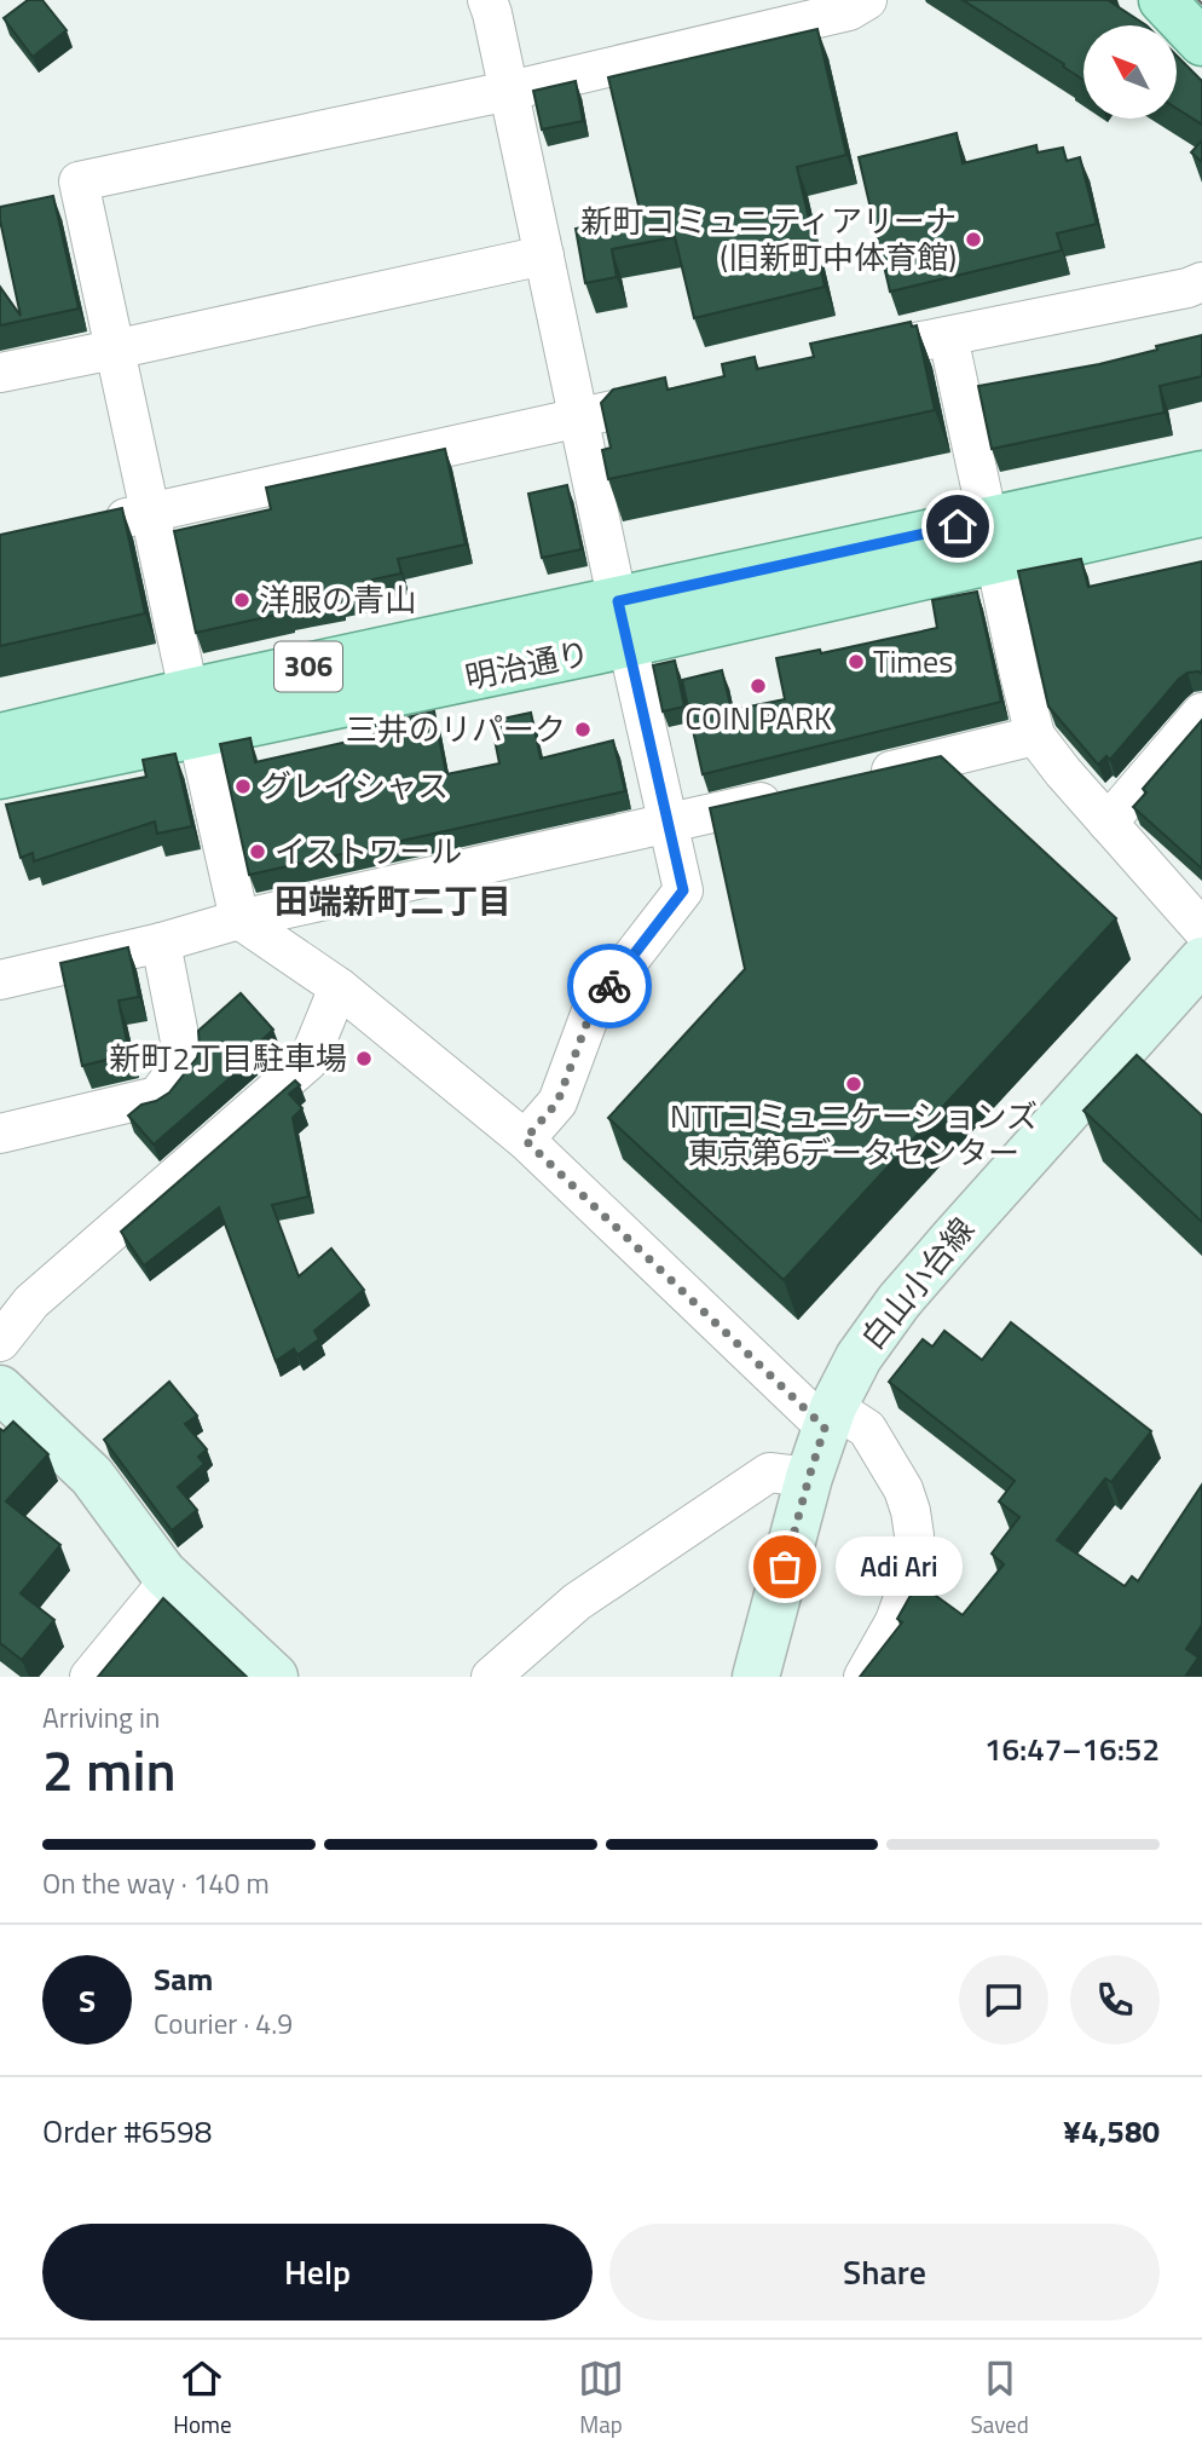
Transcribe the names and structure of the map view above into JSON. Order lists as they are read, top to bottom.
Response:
{
  "streets": {
    "main road": ["明治通り", "306", "白山小台線"]
  },
  "districts": ["田端新町二丁目"],
  "places": [
    "新町コミュニティアリーナ (旧新町中体育館)",
    "洋服の青山",
    "Times",
    "COIN PARK",
    "三井のリパーク",
    "グレイシャス",
    "イストワール",
    "新町2丁目駐車場",
    "NTTコミュニケーションズ 東京第6データセンター",
    "Adi Ari"
  ],
  "north": "top left",
  "page": {
    "bubble": "Adi Ari",
    "heading": ["2 min", "Arriving in", "16:47–16:52"],
    "panel": [
      "Sam",
      "Courier · 4.9",
      "Order #6598",
      "¥4,580"
    ],
    "bar": "On the way · 140 m",
    "round": "S",
    "buttons": ["Help", "Share"],
    "tabs": ["Home", "Map", "Saved"]
  }
}
